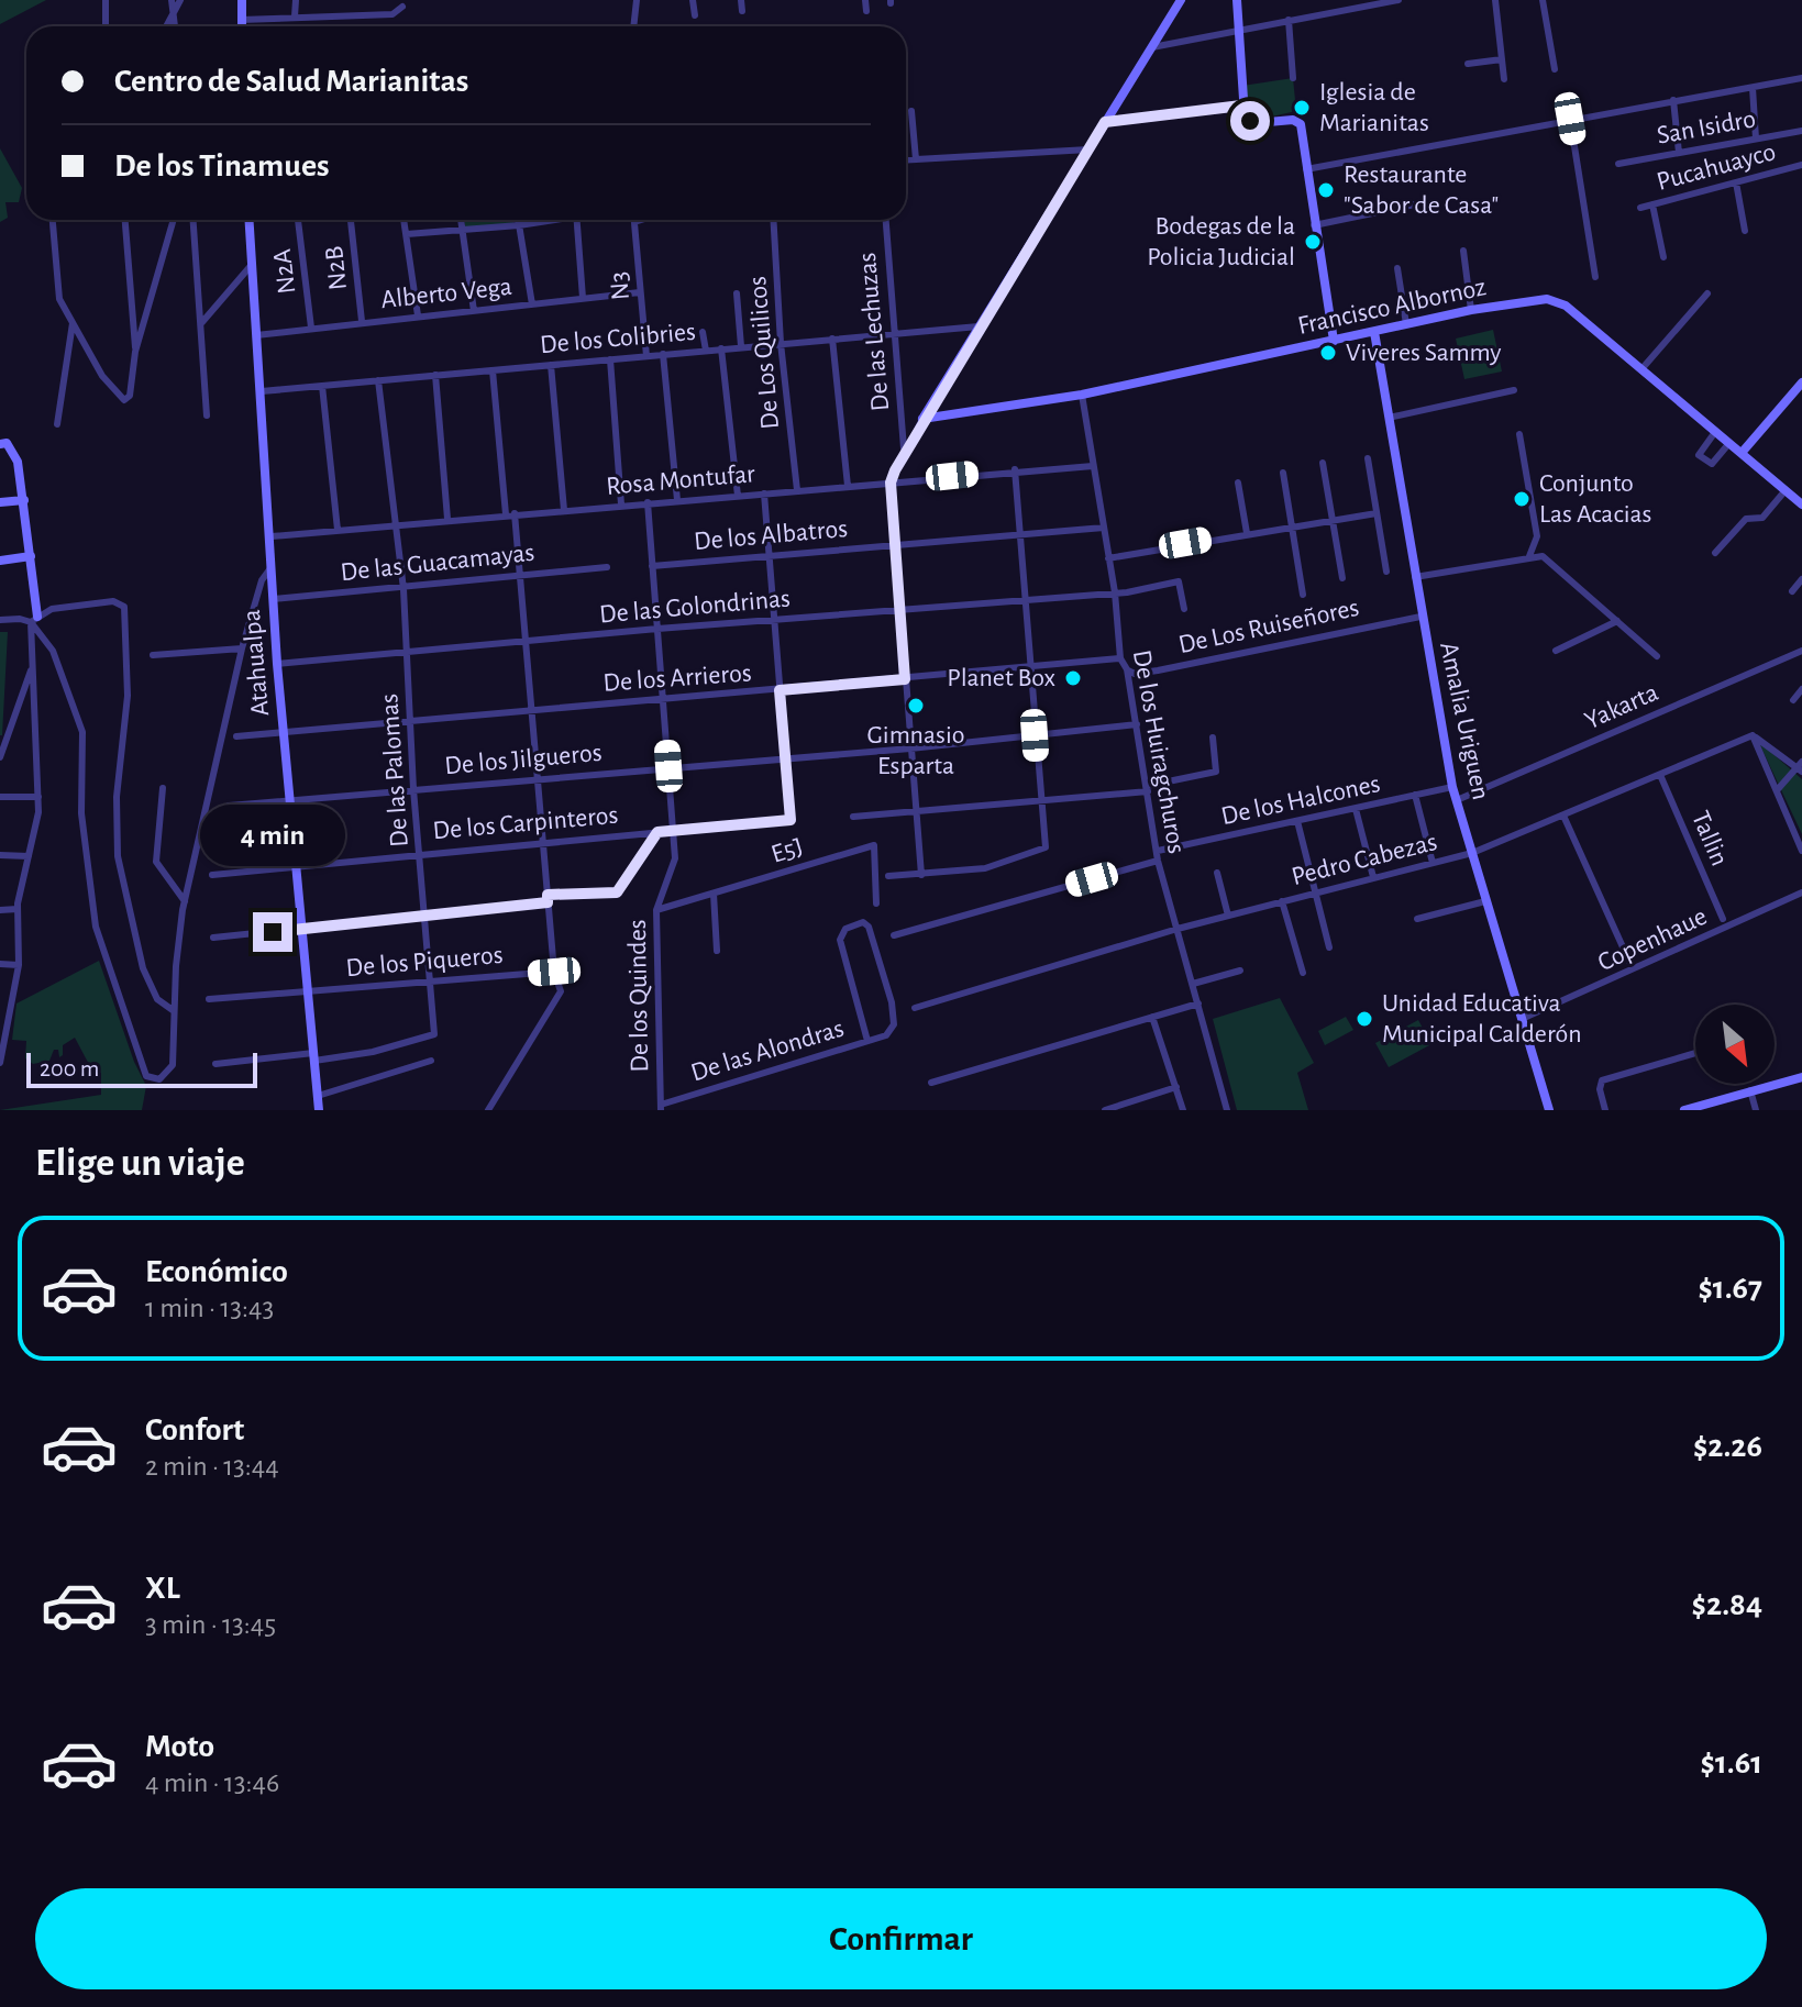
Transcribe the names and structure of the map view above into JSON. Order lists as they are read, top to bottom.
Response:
{
  "streets": {
    "street": [
      "San Isidro",
      "Pucahuayco",
      "N2B",
      "N2A",
      "N3",
      "Alberto Vega",
      "Francisco Albornoz",
      "De las Lechuzas",
      "De los Colibries",
      "De Los Quilicos",
      "Rosa Montufar",
      "De los Albatros",
      "De las Guacamayas",
      "De las Golondrinas",
      "De Los Ruiseñores",
      "Atahualpa",
      "De los Arrieros",
      "Yakarta",
      "Amalia Uriguen",
      "De los Huiragchuros",
      "De los Jilgueros",
      "De las Palomas",
      "De los Halcones",
      "De los Carpinteros",
      "Tallin",
      "E5J",
      "Pedro Cabezas",
      "Copenhaue",
      "De los Piqueros",
      "De los Quindes",
      "De las Alondras"
    ]
  },
  "crossings": [
    ["N2B", "Alberto Vega"],
    ["N2A", "Alberto Vega"],
    ["N3", "Alberto Vega"],
    ["N3", "De los Colibries"],
    ["Alberto Vega", "Atahualpa"],
    ["Francisco Albornoz", "Amalia Uriguen"],
    ["Francisco Albornoz", "De los Huiragchuros"],
    ["De las Lechuzas", "De los Colibries"],
    ["De los Colibries", "De Los Quilicos"],
    ["De los Colibries", "Atahualpa"],
    ["De los Colibries", "De las Palomas"],
    ["De Los Quilicos", "Rosa Montufar"],
    ["Rosa Montufar", "Atahualpa"],
    ["Rosa Montufar", "De los Huiragchuros"],
    ["Rosa Montufar", "De las Palomas"],
    ["De los Albatros", "De los Huiragchuros"],
    ["De las Guacamayas", "Atahualpa"],
    ["De las Guacamayas", "De las Palomas"],
    ["De las Golondrinas", "Atahualpa"],
    ["De las Golondrinas", "De los Huiragchuros"],
    ["De las Golondrinas", "De las Palomas"],
    ["De Los Ruiseñores", "Amalia Uriguen"],
    ["De Los Ruiseñores", "De los Huiragchuros"],
    ["Atahualpa", "De los Arrieros"],
    ["Atahualpa", "De los Jilgueros"],
    ["Atahualpa", "De las Palomas"],
    ["Atahualpa", "De los Carpinteros"],
    ["Atahualpa", "De los Piqueros"],
    ["De los Arrieros", "De los Huiragchuros"],
    ["De los Arrieros", "De las Palomas"],
    ["Yakarta", "Amalia Uriguen"],
    ["Amalia Uriguen", "De los Halcones"],
    ["Amalia Uriguen", "Pedro Cabezas"],
    ["Amalia Uriguen", "Copenhaue"],
    ["De los Huiragchuros", "De los Jilgueros"],
    ["De los Huiragchuros", "De los Halcones"],
    ["De los Huiragchuros", "Pedro Cabezas"],
    ["De los Jilgueros", "De las Palomas"],
    ["De los Jilgueros", "De los Carpinteros"],
    ["De las Palomas", "De los Carpinteros"],
    ["De las Palomas", "De los Piqueros"],
    ["De los Carpinteros", "De los Quindes"],
    ["Tallin", "Pedro Cabezas"],
    ["E5J", "De los Quindes"],
    ["De los Quindes", "De las Alondras"]
  ],
  "places": [
    "Iglesia de Marianitas",
    "Restaurante \"Sabor de Casa\"",
    "Bodegas de la Policia Judicial",
    "Viveres Sammy",
    "Conjunto Las Acacias",
    "Planet Box",
    "Gimnasio Esparta",
    "Unidad Educativa Municipal Calderón"
  ],
  "scale_bar": "200 m",
  "north": "bottom right",
  "page": {
    "banner": ["Centro de Salud Marianitas", "De los Tinamues"],
    "bubble": "4 min",
    "scale": "200 m",
    "heading": "Elige un viaje",
    "list": [
      {
        "name": "Económico",
        "note": "1 min · 13:43",
        "value": "$1.67"
      },
      {
        "name": "Confort",
        "note": "2 min · 13:44",
        "value": "$2.26"
      },
      {
        "name": "XL",
        "note": "3 min · 13:45",
        "value": "$2.84"
      },
      {
        "name": "Moto",
        "note": "4 min · 13:46",
        "value": "$1.61"
      }
    ],
    "buttons": "Confirmar"
  }
}
